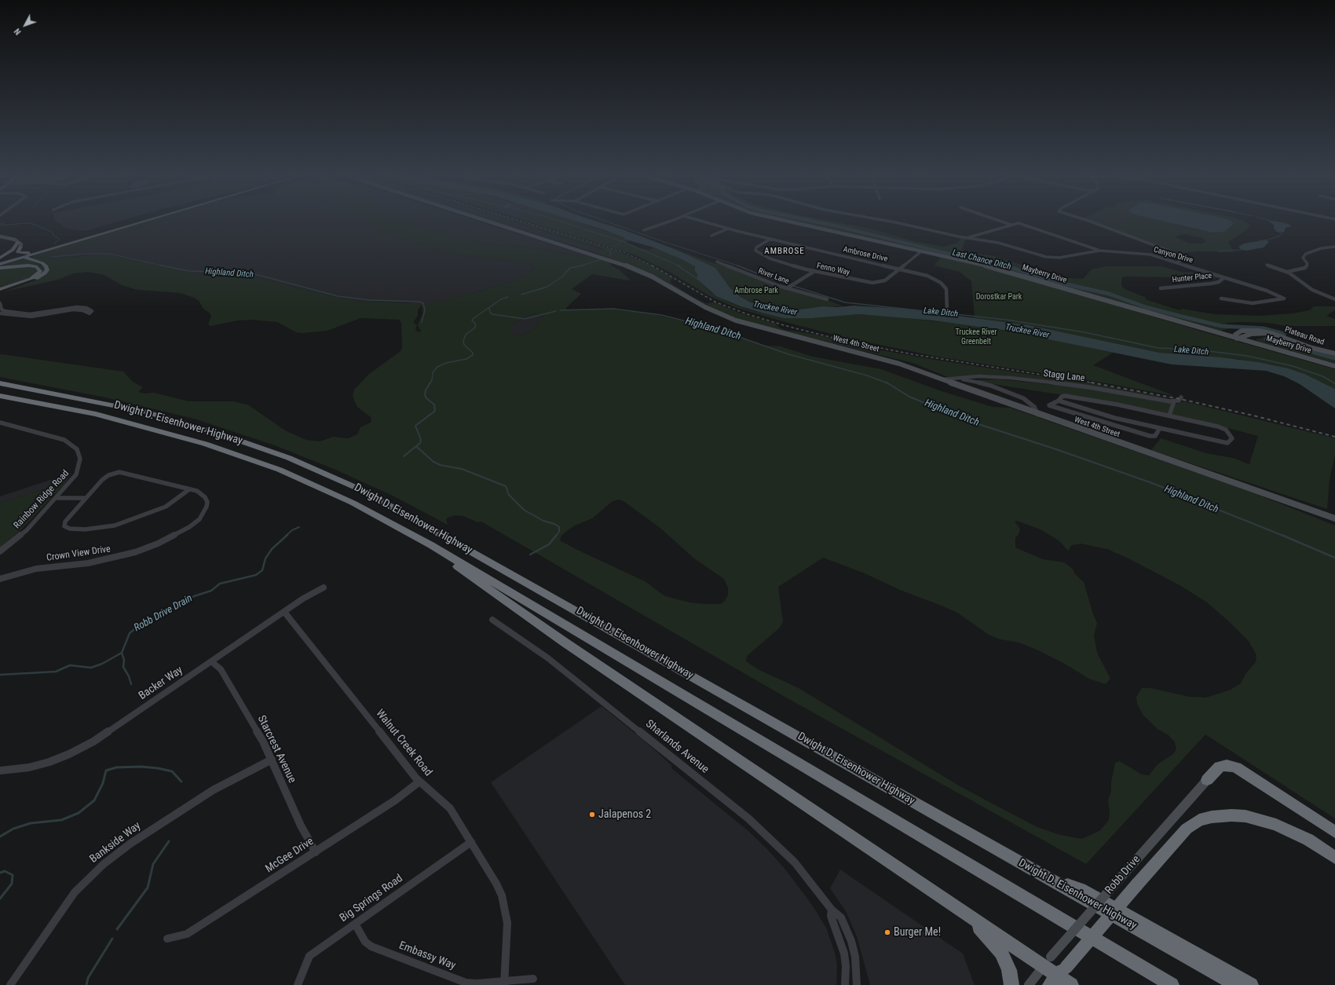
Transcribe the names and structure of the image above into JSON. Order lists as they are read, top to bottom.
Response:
{
  "streets": {
    "highway": ["Dwight D. Eisenhower Highway"],
    "main road": [
      "Mayberry Drive",
      "Plateau Road",
      "West 4th Street",
      "Robb Drive"
    ],
    "street": [
      "Ambrose Drive",
      "Canyon Drive",
      "Fenno Way",
      "River Lane",
      "Hunter Place",
      "Stagg Lane",
      "Rainbow Ridge Road",
      "Crown View Drive",
      "Backer Way",
      "Walnut Creek Road",
      "Sharlands Avenue",
      "Starcrest Avenue",
      "Bankside Way",
      "McGee Drive",
      "Big Springs Road",
      "Embassy Way"
    ]
  },
  "crossings": [
    ["Ambrose Drive", "Fenno Way"],
    ["Canyon Drive", "Hunter Place"],
    ["Fenno Way", "Mayberry Drive"],
    ["Mayberry Drive", "Plateau Road"],
    ["West 4th Street", "Stagg Lane"],
    ["Backer Way", "Walnut Creek Road"],
    ["Backer Way", "Starcrest Avenue"],
    ["Walnut Creek Road", "McGee Drive"],
    ["Walnut Creek Road", "Big Springs Road"],
    ["Walnut Creek Road", "Embassy Way"],
    ["Starcrest Avenue", "Bankside Way"],
    ["Starcrest Avenue", "McGee Drive"],
    ["Big Springs Road", "Embassy Way"]
  ],
  "districts": ["AMBROSE"],
  "water": [
    "Last Chance Ditch",
    "Highland Ditch",
    "Truckee River",
    "Lake Ditch",
    "Robb Drive Drain"
  ],
  "parks": ["Ambrose Park", "Dorostkar Park", "Truckee River Greenbelt"],
  "places": ["Jalapenos 2", "Burger Me!"],
  "north": "bottom left"
}
